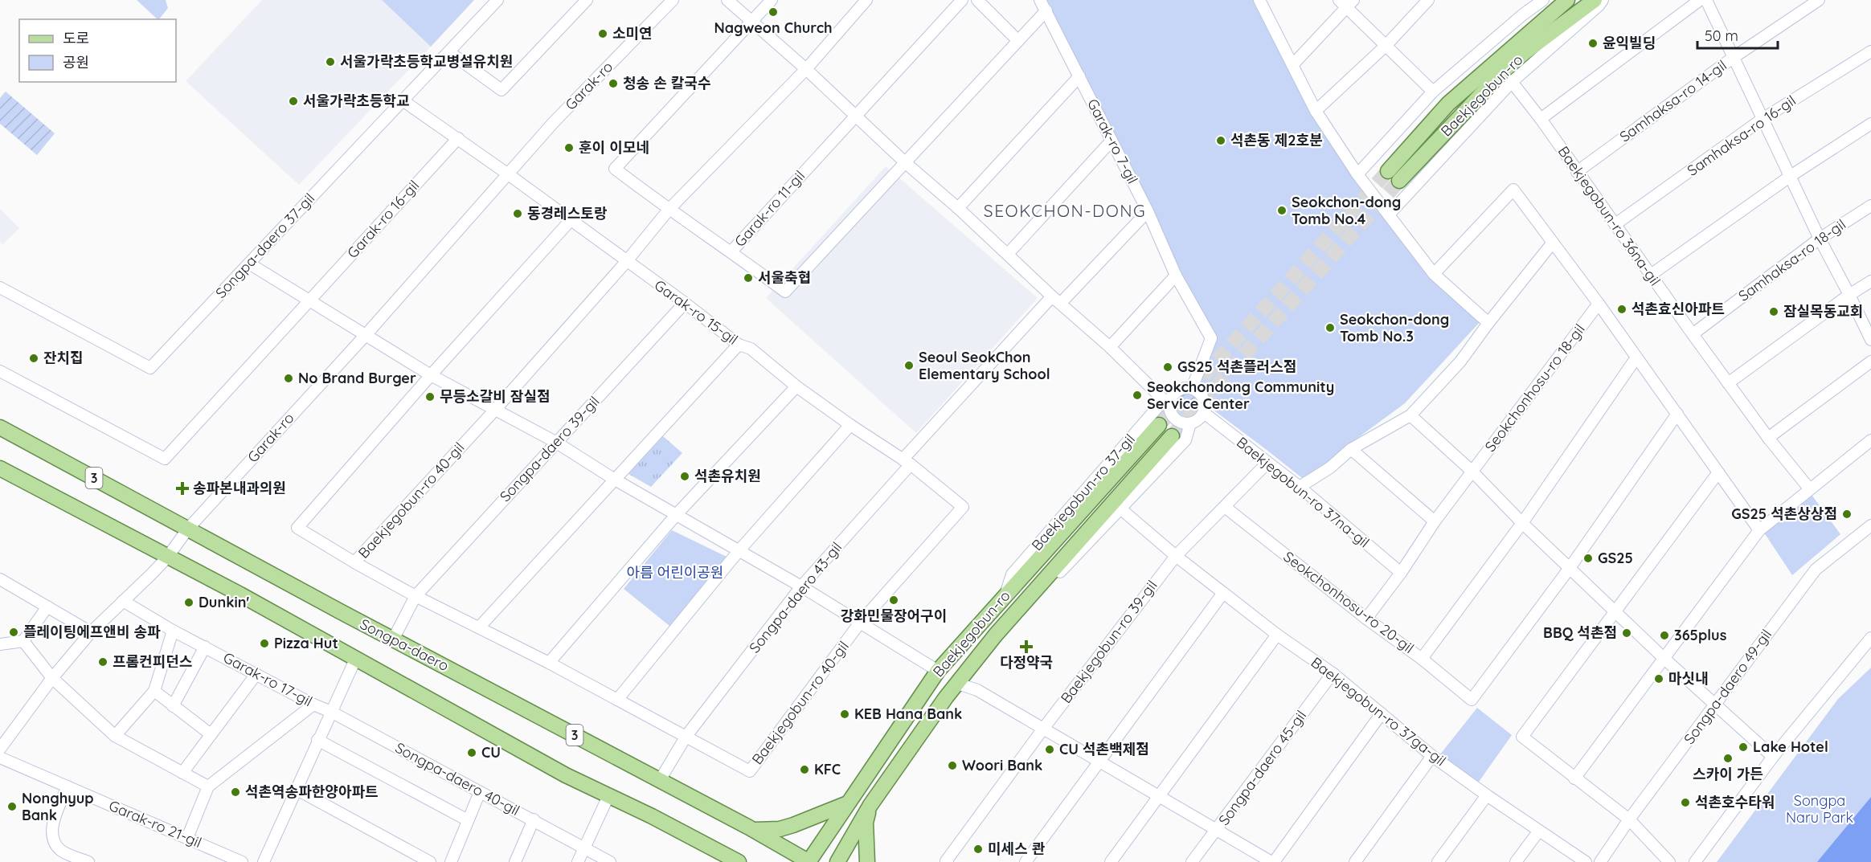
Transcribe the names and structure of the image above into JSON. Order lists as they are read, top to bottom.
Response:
{
  "streets": {
    "main road": ["Baekjegobun-ro", "3", "Songpa-daero"],
    "street": [
      "Garak-ro",
      "Samhaksa-ro 14-gil",
      "Samhaksa-ro 16-gil",
      "Garak-ro 7-gil",
      "Garak-ro 11-gil",
      "Baekjegobun-ro 36na-gil",
      "Garak-ro 16-gil",
      "Songpa-daero 37-gil",
      "Samhaksa-ro 18-gil",
      "Garak-ro 15-gil",
      "Seokchonhosu-ro 18-gil",
      "Songpa-daero 39-gil",
      "Baekjegobun-ro 37-gil",
      "Baekjegobun-ro 37na-gil",
      "Baekjegobun-ro 40-gil",
      "Songpa-daero 43-gil",
      "Seokchonhosu-ro 20-gil",
      "Baekjegobun-ro 39-gil",
      "Garak-ro 17-gil",
      "Songpa-daero 49-gil",
      "Baekjegobun-ro 37ga-gil",
      "Songpa-daero 45-gil",
      "Songpa-daero 40-gil",
      "Garak-ro 21-gil"
    ]
  },
  "crossings": [
    ["Garak-ro", "Garak-ro 15-gil"],
    ["Garak-ro", "Songpa-daero"],
    ["Garak-ro", "Garak-ro 17-gil"],
    ["Baekjegobun-ro", "Baekjegobun-ro 37-gil"],
    ["Baekjegobun-ro", "Songpa-daero"],
    ["Samhaksa-ro 14-gil", "Baekjegobun-ro 36na-gil"],
    ["Samhaksa-ro 16-gil", "Baekjegobun-ro 36na-gil"],
    ["Garak-ro 7-gil", "Garak-ro 11-gil"],
    ["Garak-ro 7-gil", "Baekjegobun-ro 37-gil"],
    ["Garak-ro 7-gil", "Baekjegobun-ro 37na-gil"],
    ["Baekjegobun-ro 36na-gil", "Samhaksa-ro 18-gil"],
    ["Garak-ro 15-gil", "Songpa-daero 39-gil"],
    ["Garak-ro 15-gil", "Baekjegobun-ro 40-gil"],
    ["Garak-ro 15-gil", "Songpa-daero 43-gil"],
    ["Seokchonhosu-ro 18-gil", "Baekjegobun-ro 37na-gil"],
    ["Seokchonhosu-ro 18-gil", "Seokchonhosu-ro 20-gil"],
    ["Songpa-daero 39-gil", "Songpa-daero"],
    ["Baekjegobun-ro 37-gil", "Baekjegobun-ro 37na-gil"],
    ["Baekjegobun-ro 40-gil", "Songpa-daero 43-gil"],
    ["Songpa-daero 43-gil", "Songpa-daero"],
    ["Baekjegobun-ro 39-gil", "Baekjegobun-ro 37ga-gil"],
    ["Garak-ro 17-gil", "Songpa-daero 40-gil"],
    ["Baekjegobun-ro 37ga-gil", "Songpa-daero 45-gil"]
  ],
  "districts": ["SEOKCHON-DONG"],
  "parks": ["아름 어린이공원", "Songpa Naru Park"],
  "places": {
    "other": [
      "Nagweon Church",
      "소미연",
      "윤익빌딩",
      "서울가락초등학교병설유치원",
      "청송 손 칼국수",
      "서울가락초등학교",
      "석촌동 제2호분",
      "훈이 이모네",
      "Seokchon-dong Tomb No.4",
      "동경레스토랑",
      "서울축협",
      "석촌효신아파트",
      "잠실목동교회",
      "Seokchon-dong Tomb No.3",
      "잔치집",
      "Seoul SeokChon Elementary School",
      "GS25 석촌플러스점",
      "No Brand Burger",
      "Seokchondong Community Service Center",
      "무등소갈비 잠실점",
      "석촌유치원",
      "GS25 석촌상상점",
      "GS25",
      "강화민물장어구이",
      "Dunkin'",
      "플레이팅에프앤비 송파",
      "BBQ 석촌점",
      "365plus",
      "Pizza Hut",
      "프롬컨피던스",
      "마싯내",
      "KEB Hana Bank",
      "Lake Hotel",
      "CU 석촌백제점",
      "CU",
      "스카이 가든",
      "Woori Bank",
      "KFC",
      "석촌역송파한양아파트",
      "석촌호수타워",
      "Nonghyup Bank",
      "미세스 콴"
    ],
    "health": ["송파본내과의원", "다정약국"]
  },
  "legend": ["도로", "공원"],
  "scale_bar": "50 m"
}
